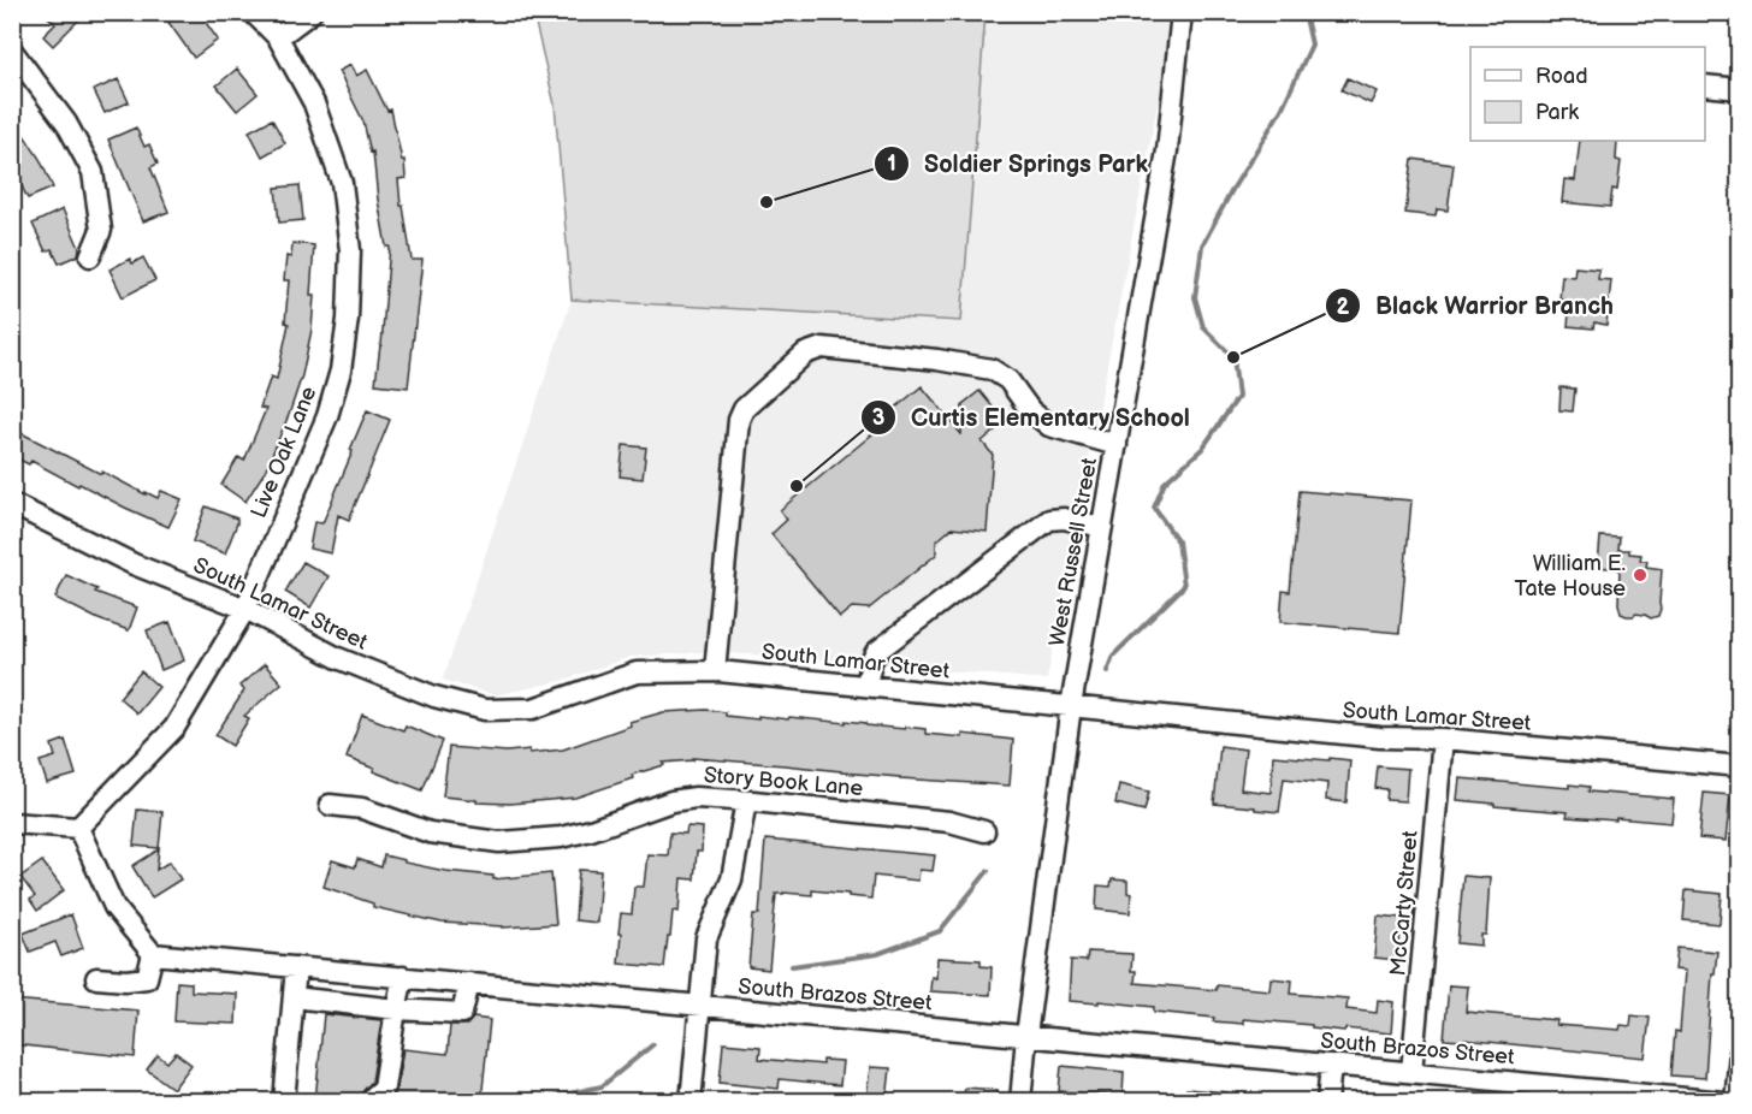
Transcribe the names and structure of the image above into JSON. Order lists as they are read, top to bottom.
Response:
{
  "streets": {
    "street": [
      "Live Oak Lane",
      "West Russell Street",
      "South Lamar Street",
      "Story Book Lane",
      "McCarty Street",
      "South Brazos Street"
    ]
  },
  "crossings": [
    ["Live Oak Lane", "South Lamar Street"],
    ["West Russell Street", "South Lamar Street"],
    ["West Russell Street", "South Brazos Street"],
    ["South Lamar Street", "McCarty Street"],
    ["McCarty Street", "South Brazos Street"]
  ],
  "places": [
    "Soldier Springs Park",
    "Black Warrior Branch",
    "Curtis Elementary School",
    "William E. Tate House"
  ],
  "legend": ["Road", "Park"]
}
